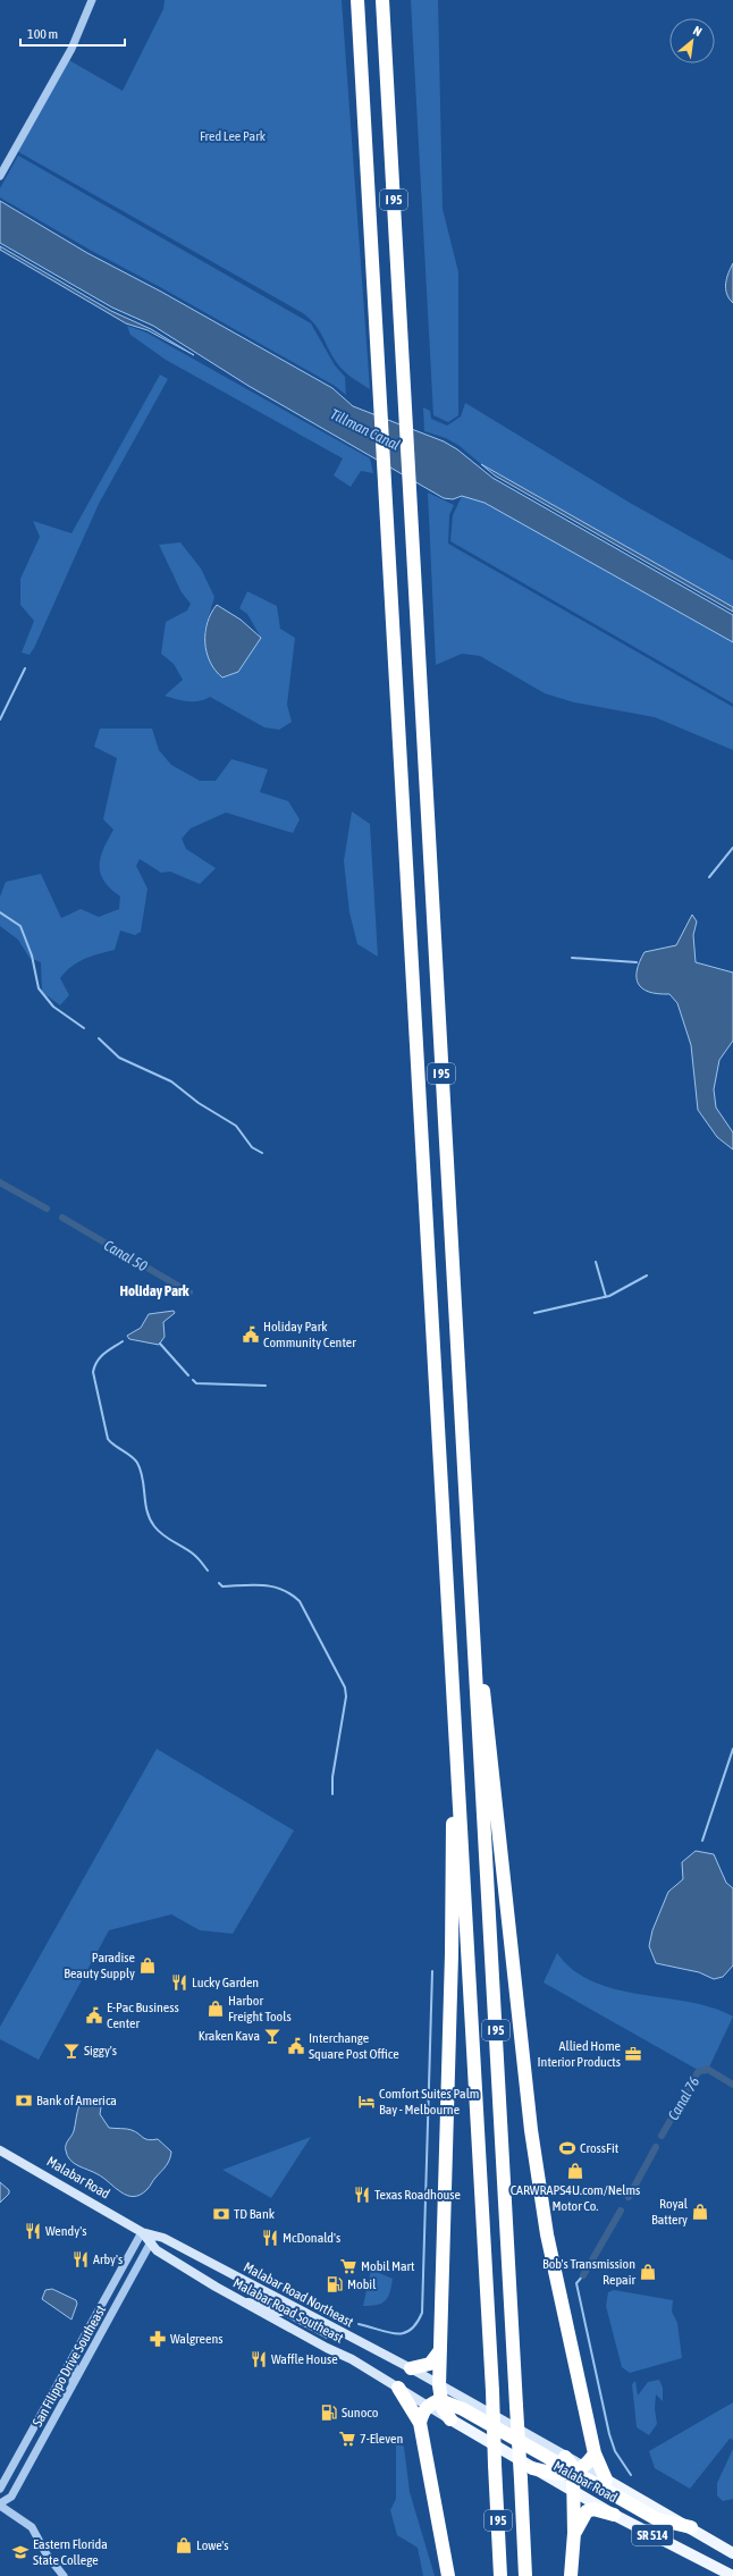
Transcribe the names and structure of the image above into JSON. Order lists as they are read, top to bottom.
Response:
{
  "streets": {
    "highway": ["I 95"],
    "main road": [
      "Malabar Road",
      "Malabar Road Northeast",
      "Malabar Road Southeast",
      "SR 514"
    ],
    "street": ["San Filippo Drive Southeast"]
  },
  "crossings": [
    ["Malabar Road", "Malabar Road Northeast"],
    ["Malabar Road", "Malabar Road Southeast"],
    ["Malabar Road", "San Filippo Drive Southeast"],
    ["Malabar Road Northeast", "Malabar Road Southeast"],
    ["Malabar Road Northeast", "San Filippo Drive Southeast"],
    ["Malabar Road Southeast", "San Filippo Drive Southeast"]
  ],
  "districts": ["Holiday Park"],
  "water": ["Tillman Canal", "Canal 50", "Canal 76"],
  "parks": ["Fred Lee Park"],
  "places": {
    "public building": ["Holiday Park Community Center", "E-Pac Business Center", "Interchange Square Post Office"],
    "shop": [
      "Paradise Beauty Supply",
      "Harbor Freight Tools",
      "CARWRAPS4U.com/Nelms Motor Co.",
      "Royal Battery",
      "Bob's Transmission Repair",
      "Lowe's"
    ],
    "restaurant": [
      "Lucky Garden",
      "Texas Roadhouse",
      "Wendy's",
      "McDonald's",
      "Arby's",
      "Waffle House"
    ],
    "bar": ["Kraken Kava", "Siggy's"],
    "office": ["Allied Home Interior Products"],
    "bank": ["Bank of America", "TD Bank"],
    "hotel": ["Comfort Suites Palm Bay - Melbourne"],
    "sports": ["CrossFit"],
    "supermarket": ["Mobil Mart", "7-Eleven"],
    "fuel station": ["Mobil", "Sunoco"],
    "pharmacy": ["Walgreens"],
    "school or university": ["Eastern Florida State College"]
  },
  "scale_bar": "100 m",
  "north": "top right"
}
